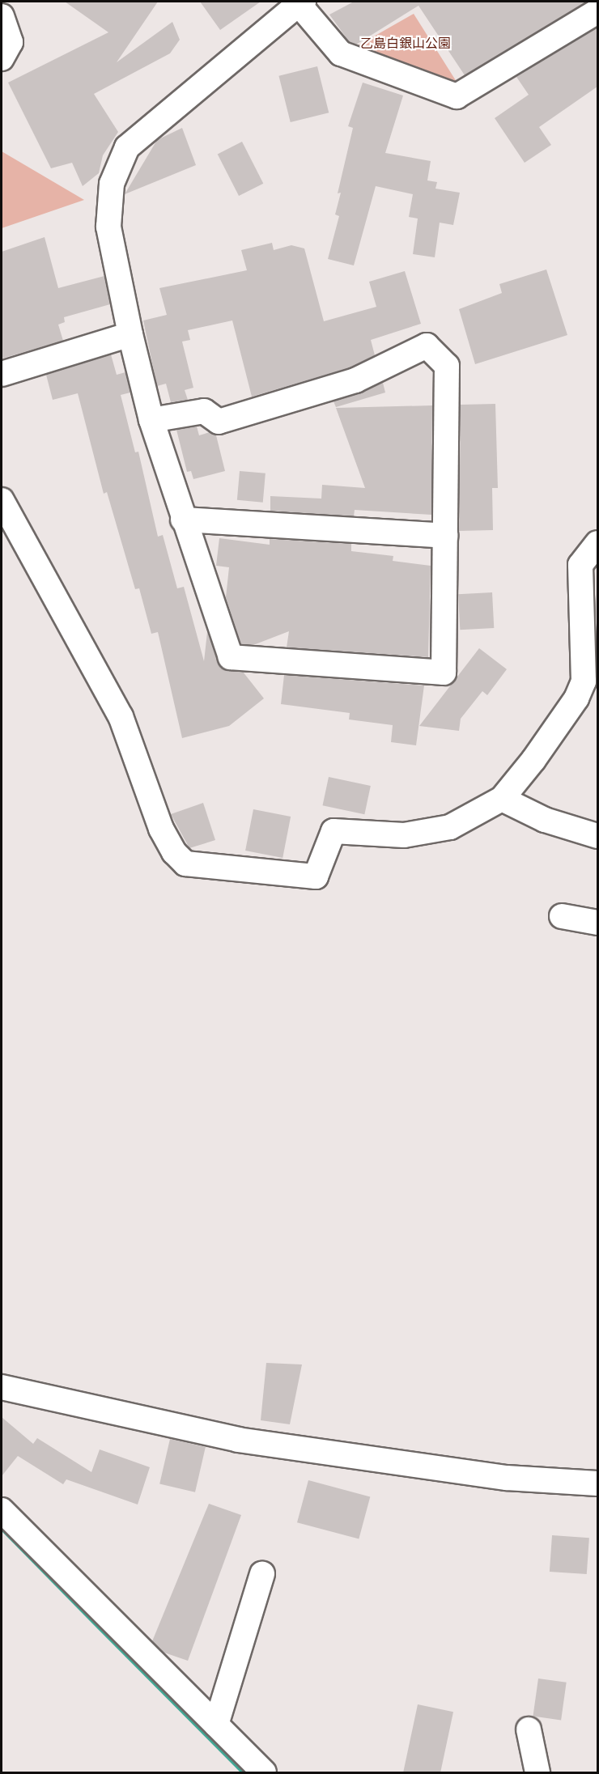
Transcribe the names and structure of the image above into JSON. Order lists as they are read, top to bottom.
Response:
{
  "parks": ["乙島白銀山公園"]
}
